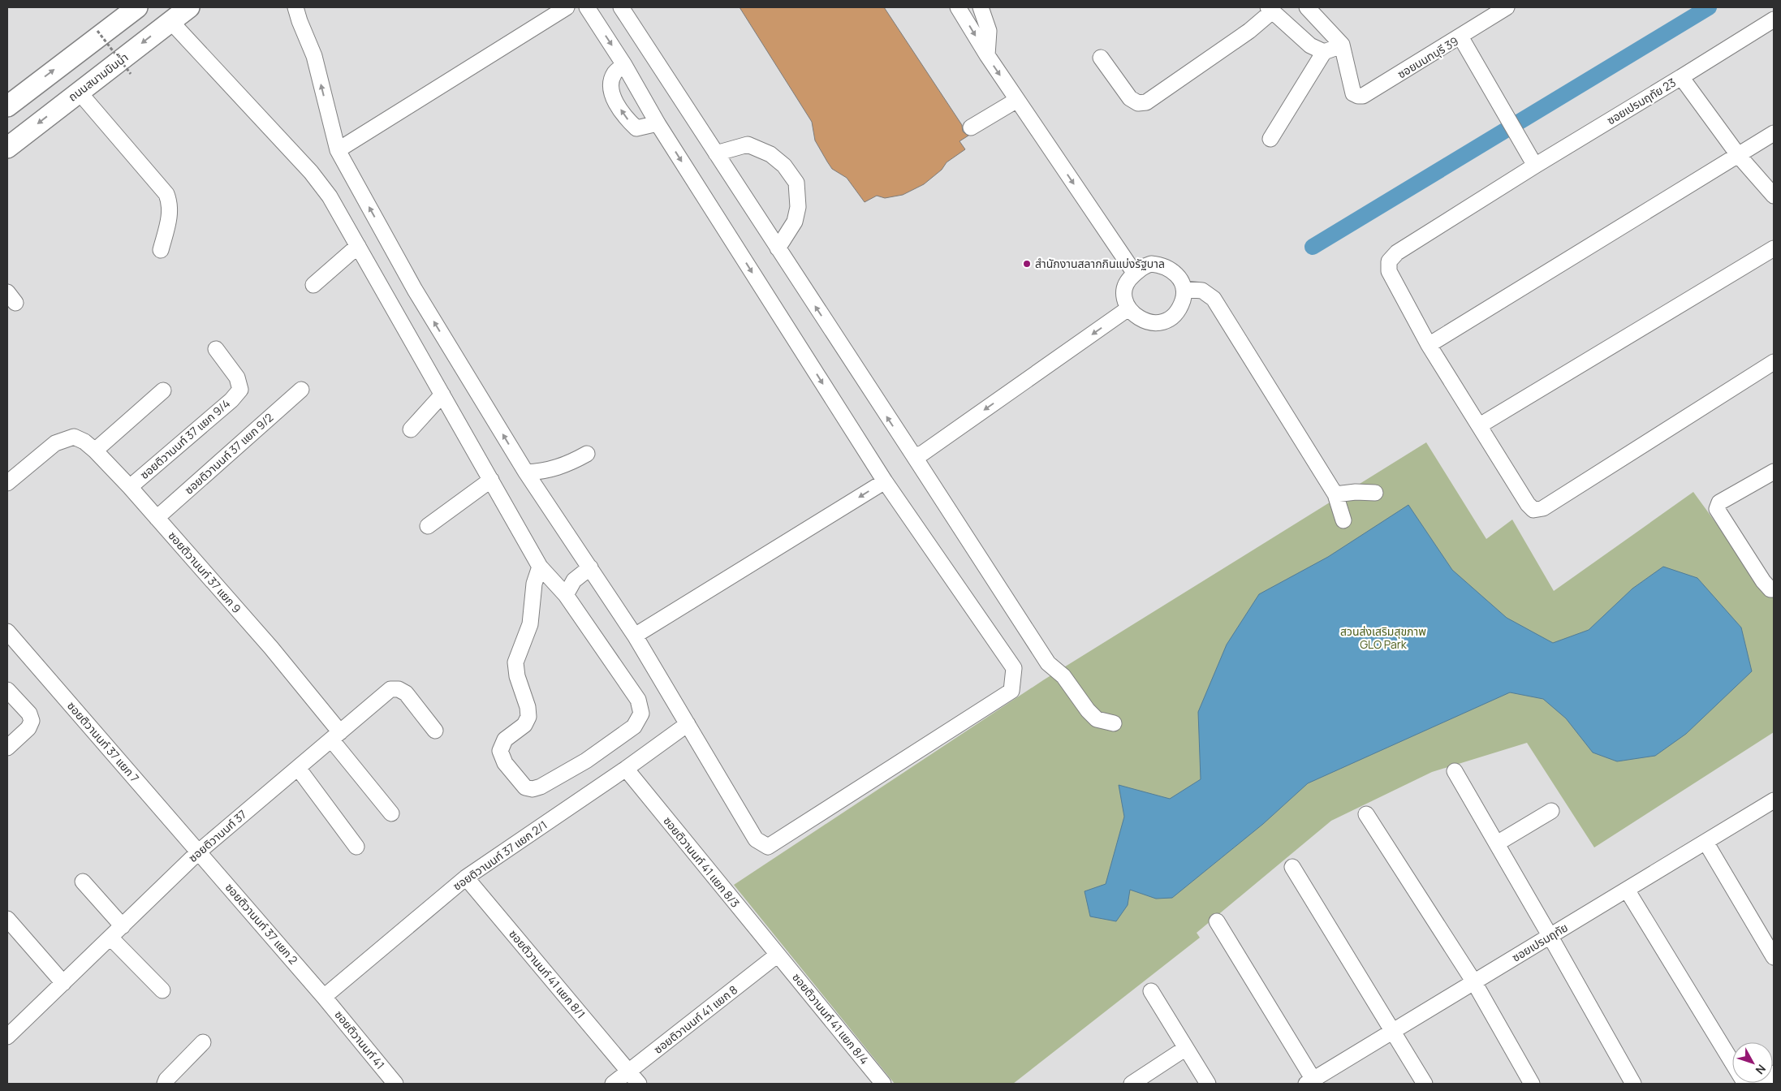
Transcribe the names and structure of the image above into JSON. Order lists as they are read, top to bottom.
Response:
{
  "streets": {
    "main road": ["ถนนสนามบินน้ำ"],
    "street": [
      "ซอยนนทบุรี 39",
      "ซอยเปรมฤทัย 23",
      "ซอยติวานนท์ 37 แยก 9/4",
      "ซอยติวานนท์ 37 แยก 9/2",
      "ซอยติวานนท์ 37 แยก 9",
      "ซอยติวานนท์ 37 แยก 7",
      "ซอยติวานนท์ 37",
      "ซอยติวานนท์ 37 แยก 2/1",
      "ซอยติวานนท์ 41 แยก 8/3",
      "ซอยติวานนท์ 37 แยก 2",
      "ซอยเปรมฤทัย",
      "ซอยติวานนท์ 41 แยก 8/1",
      "ซอยติวานนท์ 41 แยก 8/4",
      "ซอยติวานนท์ 41 แยก 8",
      "ซอยติวานนท์ 41"
    ]
  },
  "crossings": [
    ["ซอยนนทบุรี 39", "ซอยเปรมฤทัย 23"],
    ["ซอยติวานนท์ 37 แยก 9/4", "ซอยติวานนท์ 37 แยก 9"],
    ["ซอยติวานนท์ 37 แยก 9/2", "ซอยติวานนท์ 37 แยก 9"],
    ["ซอยติวานนท์ 37 แยก 9", "ซอยติวานนท์ 37"],
    ["ซอยติวานนท์ 37 แยก 7", "ซอยติวานนท์ 37"],
    ["ซอยติวานนท์ 37 แยก 7", "ซอยติวานนท์ 37 แยก 2"],
    ["ซอยติวานนท์ 37", "ซอยติวานนท์ 37 แยก 2"],
    ["ซอยติวานนท์ 37 แยก 2/1", "ซอยติวานนท์ 41 แยก 8/3"],
    ["ซอยติวานนท์ 37 แยก 2/1", "ซอยติวานนท์ 37 แยก 2"],
    ["ซอยติวานนท์ 37 แยก 2/1", "ซอยติวานนท์ 41 แยก 8/1"],
    ["ซอยติวานนท์ 37 แยก 2/1", "ซอยติวานนท์ 41"],
    ["ซอยติวานนท์ 41 แยก 8/3", "ซอยติวานนท์ 41 แยก 8/4"],
    ["ซอยติวานนท์ 41 แยก 8/3", "ซอยติวานนท์ 41 แยก 8"],
    ["ซอยติวานนท์ 37 แยก 2", "ซอยติวานนท์ 41"],
    ["ซอยติวานนท์ 41 แยก 8/1", "ซอยติวานนท์ 41 แยก 8"],
    ["ซอยติวานนท์ 41 แยก 8/4", "ซอยติวานนท์ 41 แยก 8"]
  ],
  "parks": ["สวนส่งเสริมสุขภาพ GLO Park"],
  "places": ["สำนักงานสลากกินแบ่งรัฐบาล"],
  "north": "bottom right"
}
